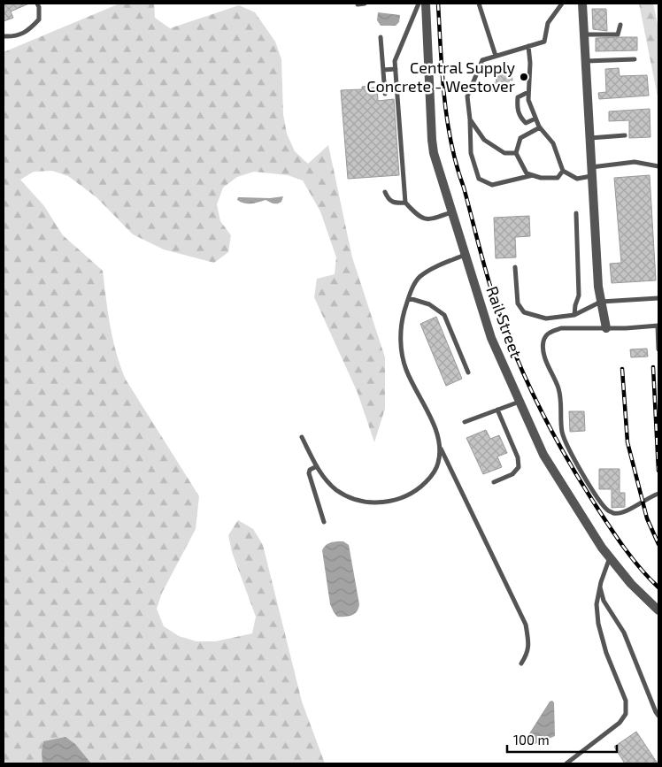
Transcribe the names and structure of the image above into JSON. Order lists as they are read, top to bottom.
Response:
{
  "streets": {
    "street": ["Rail Street"]
  },
  "places": ["Central Supply Concrete - Westover"],
  "scale_bar": "100 m"
}
